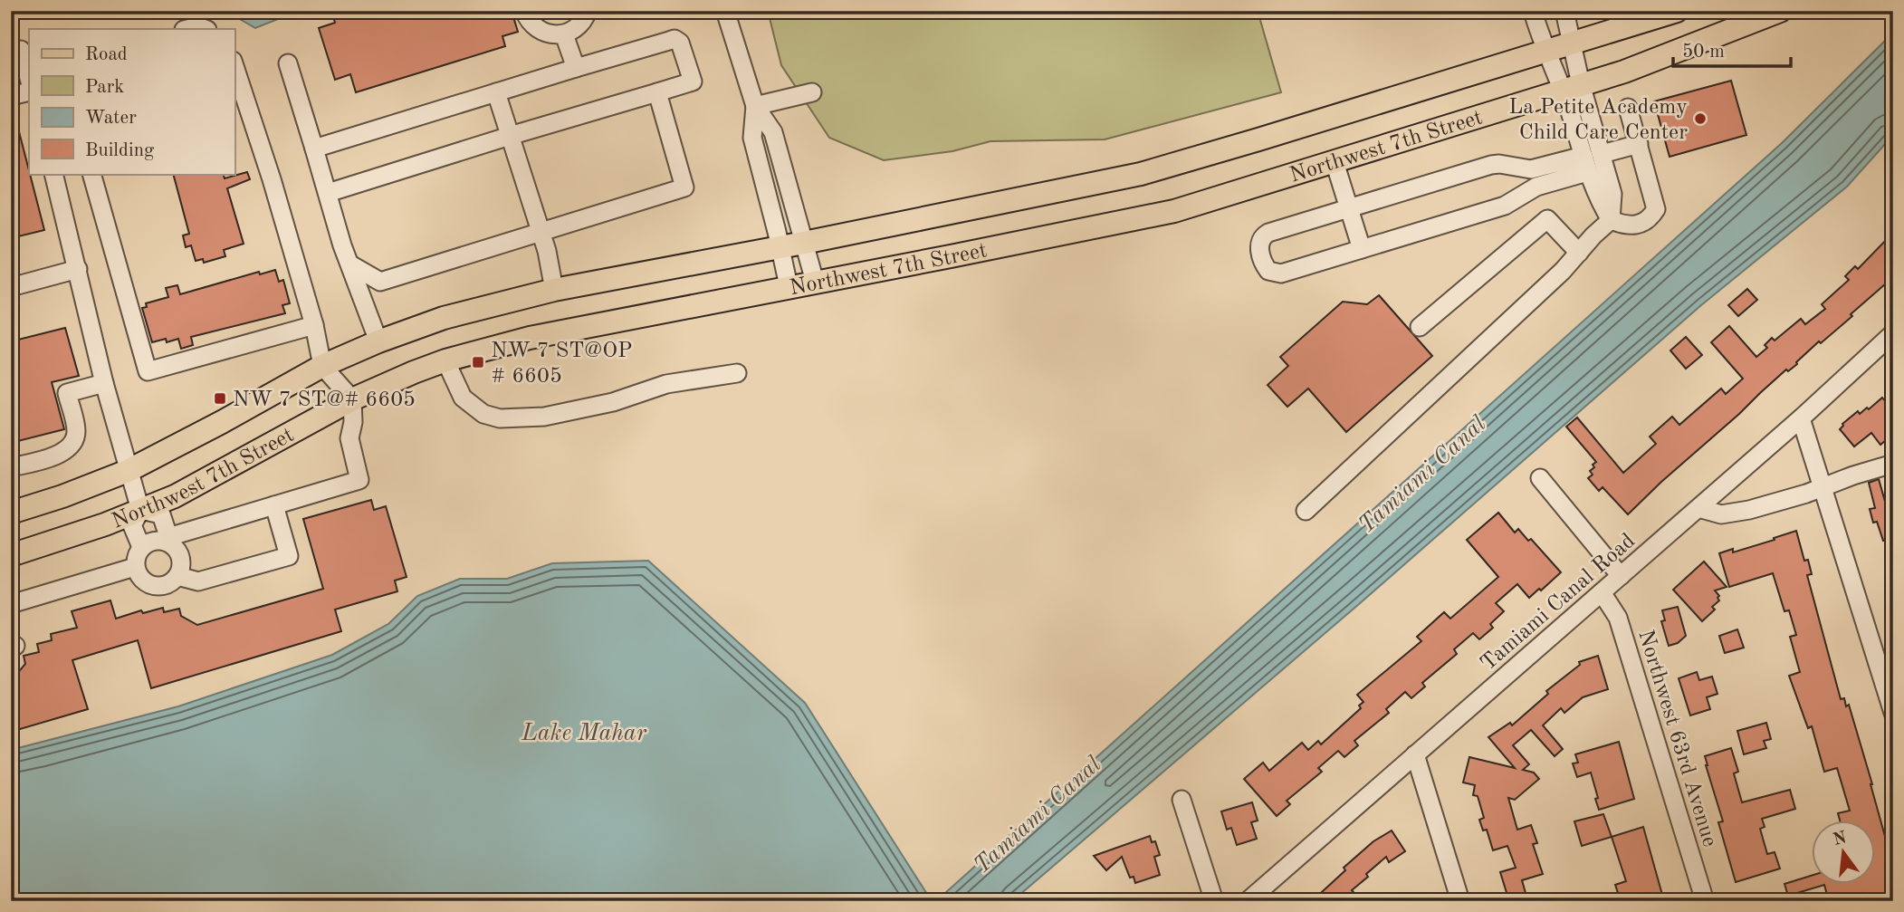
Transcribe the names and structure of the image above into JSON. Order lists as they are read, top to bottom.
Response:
{
  "streets": {
    "main road": ["Northwest 7th Street"],
    "street": ["Tamiami Canal Road", "Northwest 63rd Avenue"]
  },
  "crossings": [
    ["Tamiami Canal Road", "Northwest 63rd Avenue"]
  ],
  "water": ["Tamiami Canal", "Lake Mahar"],
  "places": {
    "other": ["La Petite Academy Child Care Center"],
    "transit": ["NW 7 ST@OP # 6605", "NW 7 ST@# 6605"]
  },
  "legend": [
    "Road",
    "Park",
    "Water",
    "Building"
  ],
  "scale_bar": "50 m",
  "north": "top"
}
